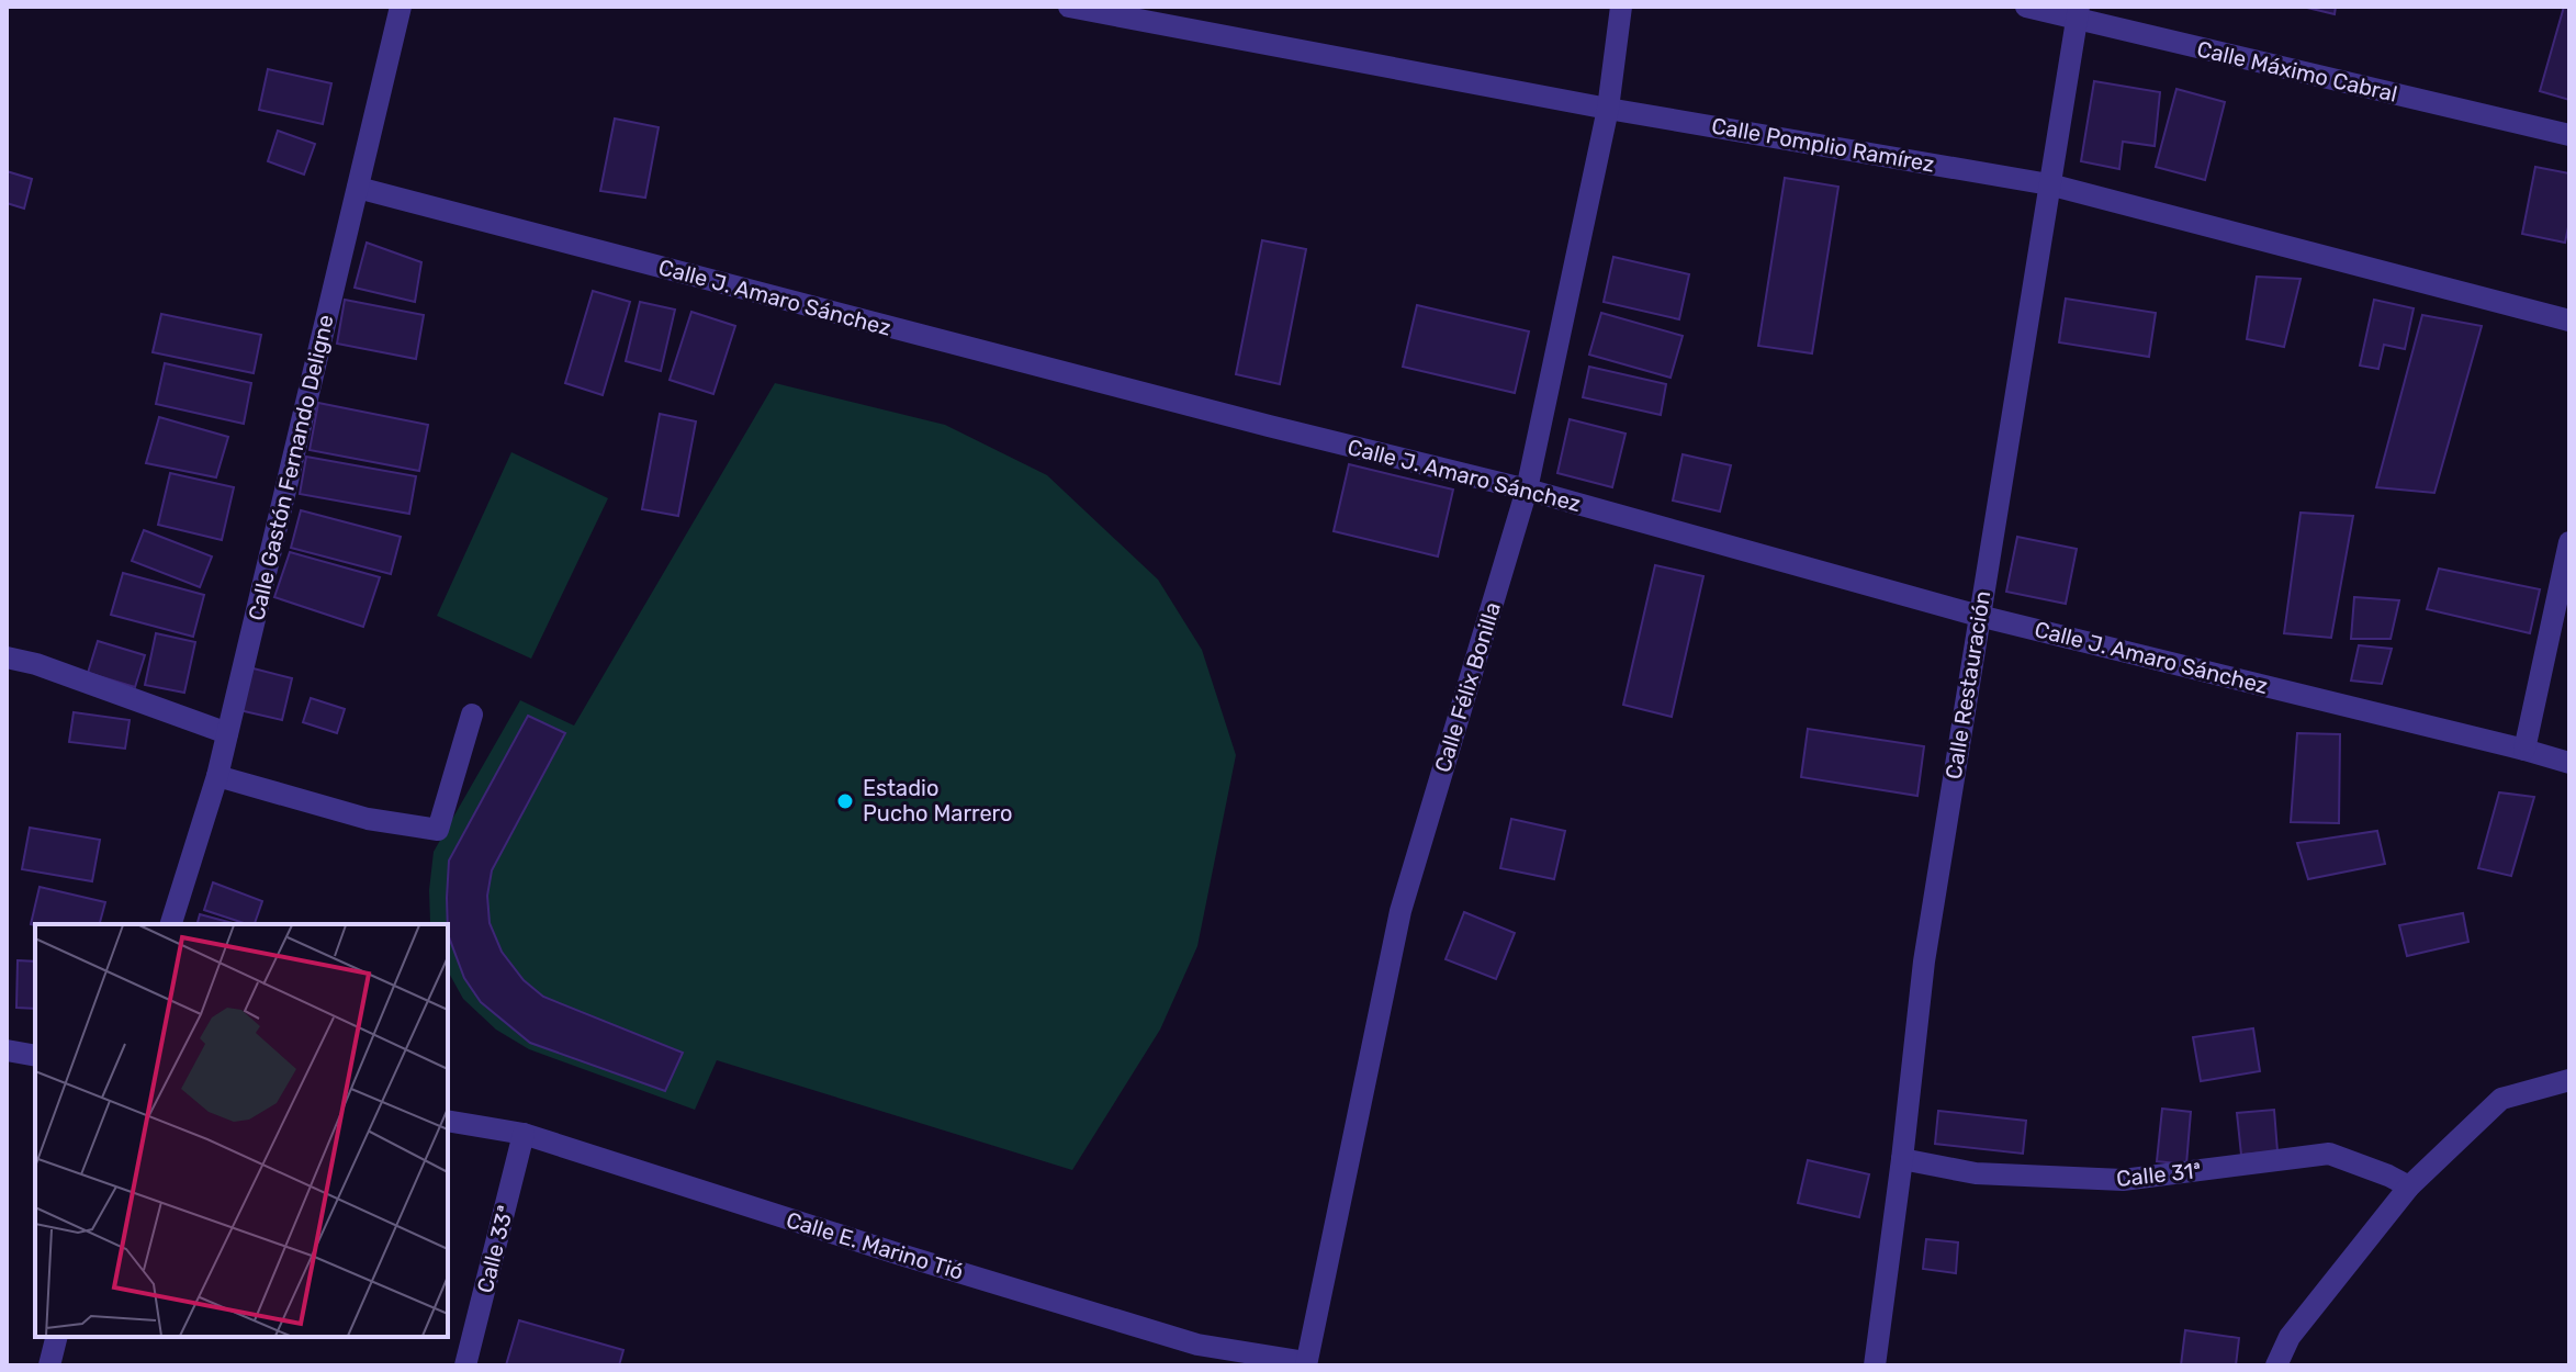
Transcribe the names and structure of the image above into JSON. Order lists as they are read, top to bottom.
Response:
{
  "streets": {
    "street": [
      "Calle Máximo Cabral",
      "Calle Pomplio Ramírez",
      "Calle J. Amaro Sánchez",
      "Calle Gastón Fernando Deligne",
      "Calle Restauración",
      "Calle Félix Bonilla",
      "Calle 31ª",
      "Calle E. Marino Tió",
      "Calle 33ª"
    ]
  },
  "crossings": [
    ["Calle Máximo Cabral", "Calle Restauración"],
    ["Calle Pomplio Ramírez", "Calle Restauración"],
    ["Calle Pomplio Ramírez", "Calle Félix Bonilla"],
    ["Calle J. Amaro Sánchez", "Calle Gastón Fernando Deligne"],
    ["Calle J. Amaro Sánchez", "Calle Restauración"],
    ["Calle J. Amaro Sánchez", "Calle Félix Bonilla"],
    ["Calle Restauración", "Calle 31ª"],
    ["Calle Félix Bonilla", "Calle E. Marino Tió"],
    ["Calle E. Marino Tió", "Calle 33ª"]
  ],
  "places": ["Estadio Pucho Marrero"]
}
